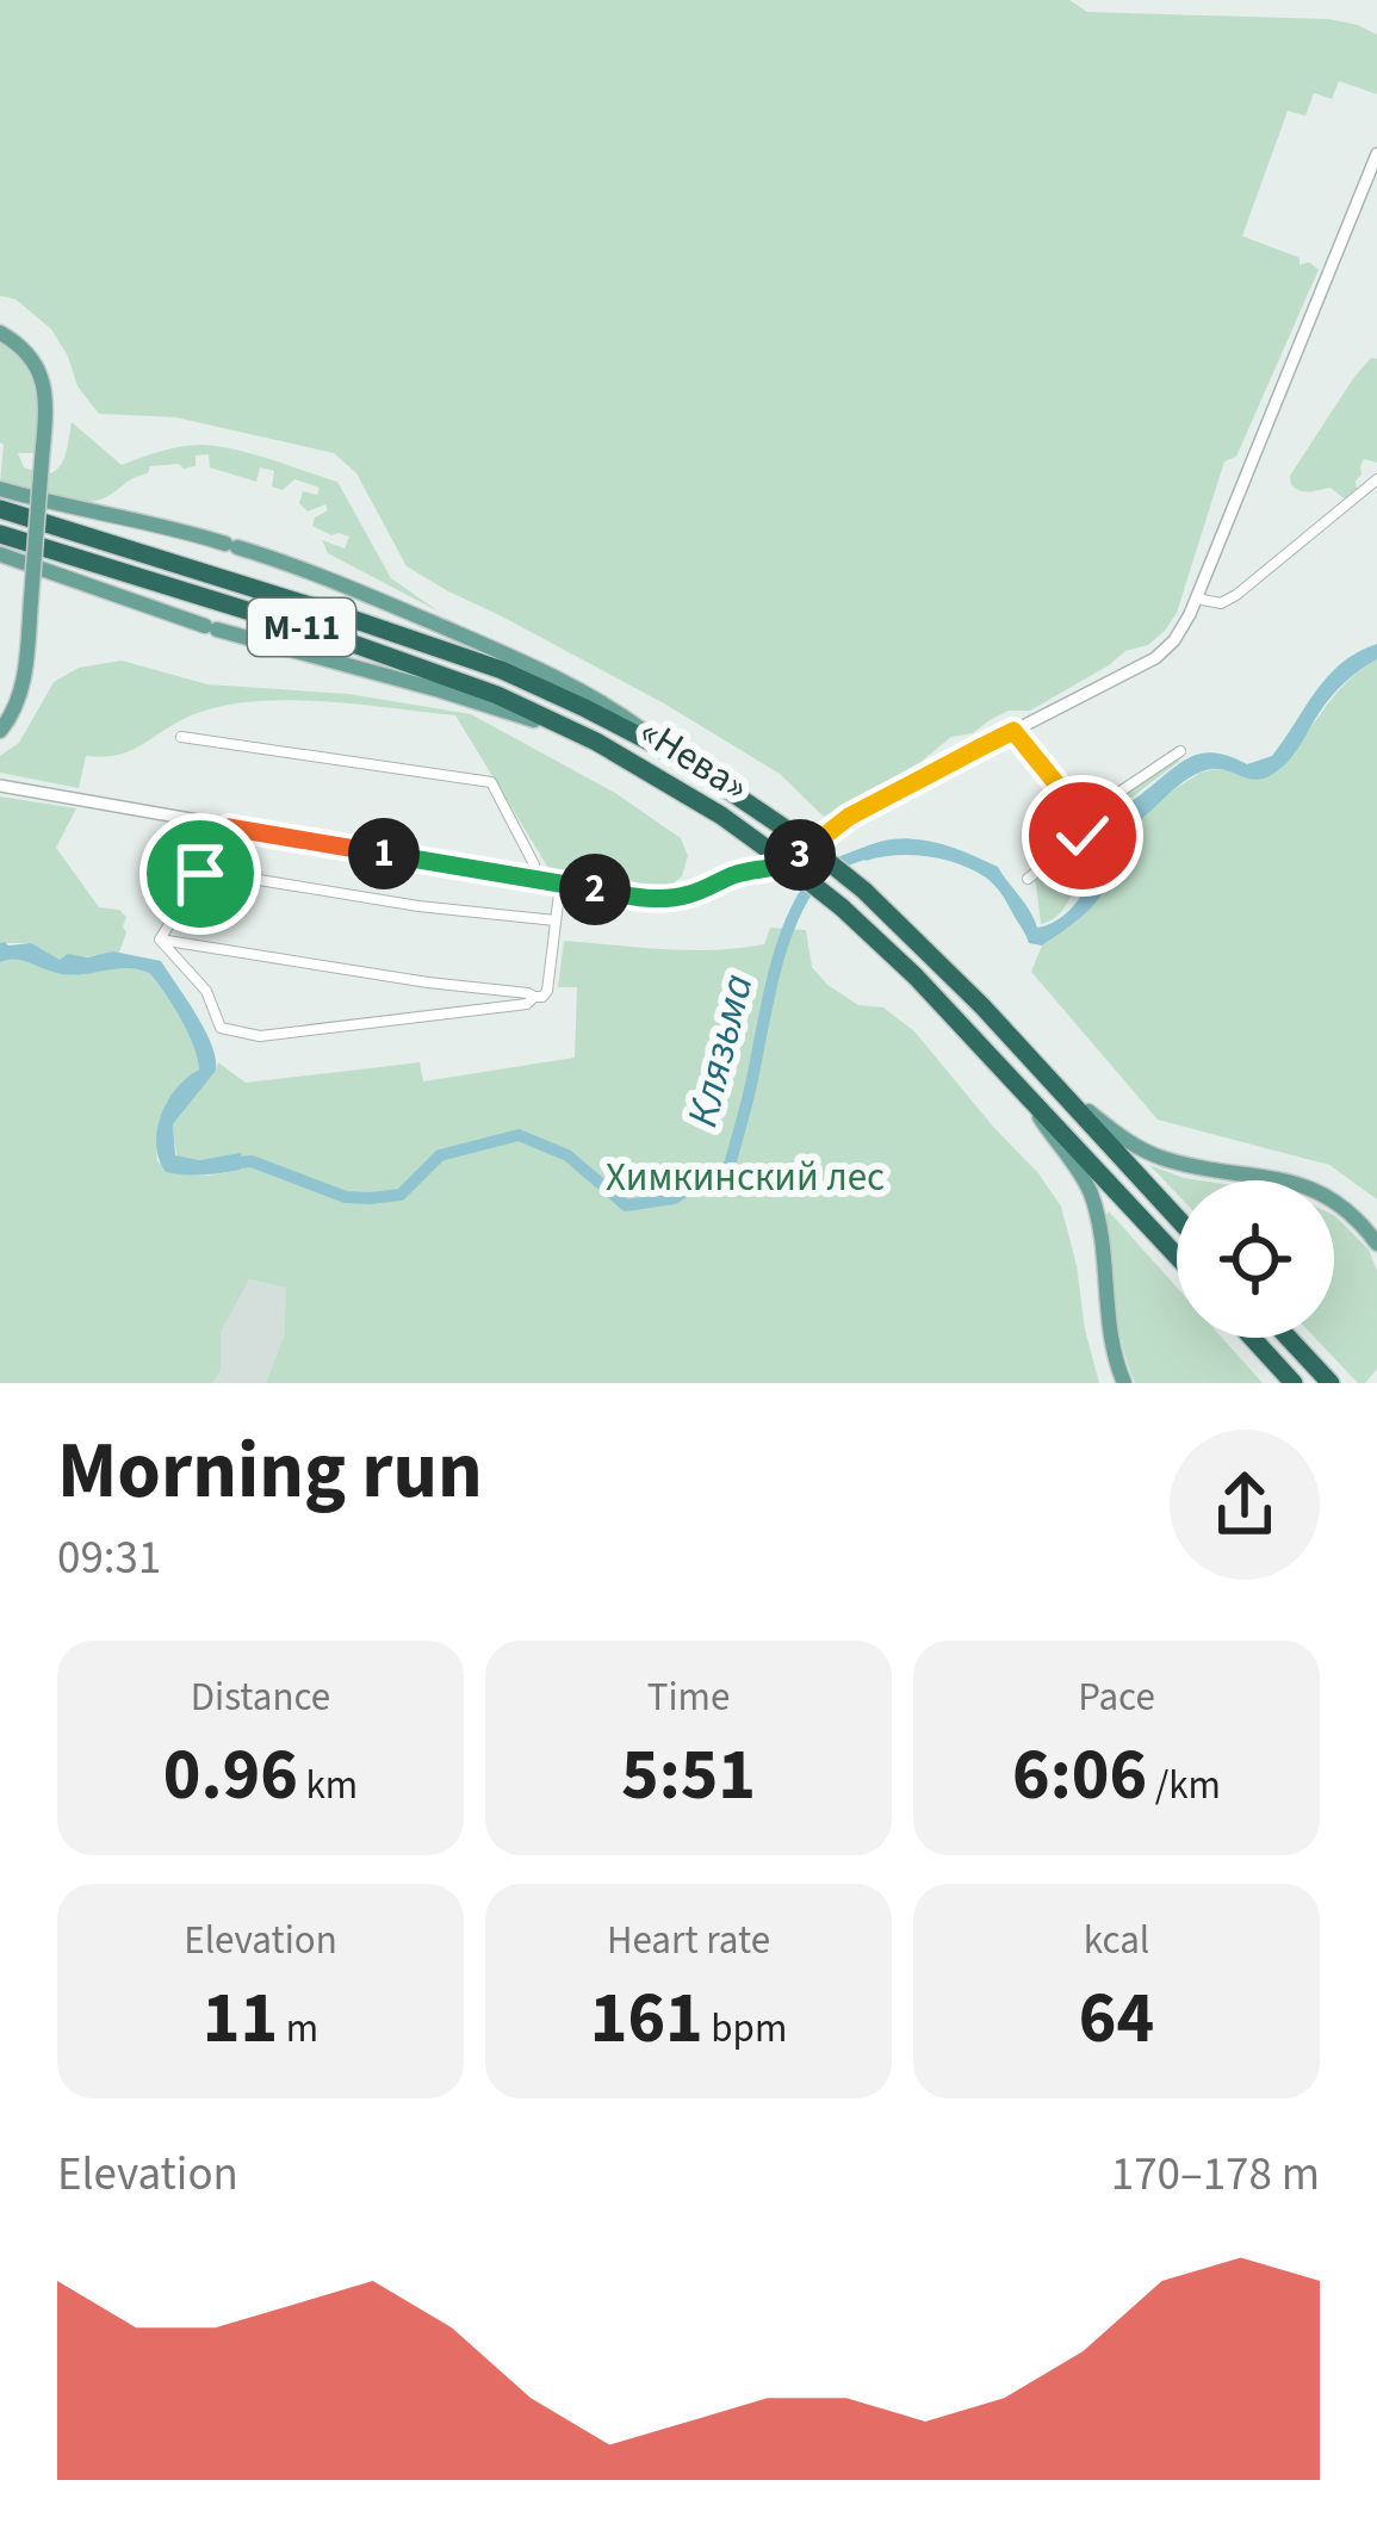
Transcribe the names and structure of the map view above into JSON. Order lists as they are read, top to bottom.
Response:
{
  "streets": {
    "highway": ["М-11", "«Нева»"]
  },
  "crossings": [
    ["М-11", "«Нева»"]
  ],
  "water": ["Клязьма"],
  "parks": ["Химкинский лес"],
  "page": {
    "pins": ["1", "3", "2"],
    "heading": ["Morning run", "09:31"],
    "stats": [
      ["Distance", "0.96 km"],
      ["Time", "5:51"],
      ["Pace", "6:06 /km"],
      ["Elevation", "11 m"],
      ["Heart rate", "161 bpm"],
      ["kcal", "64"]
    ],
    "chart": ["Elevation", "170–178 m"]
  }
}
